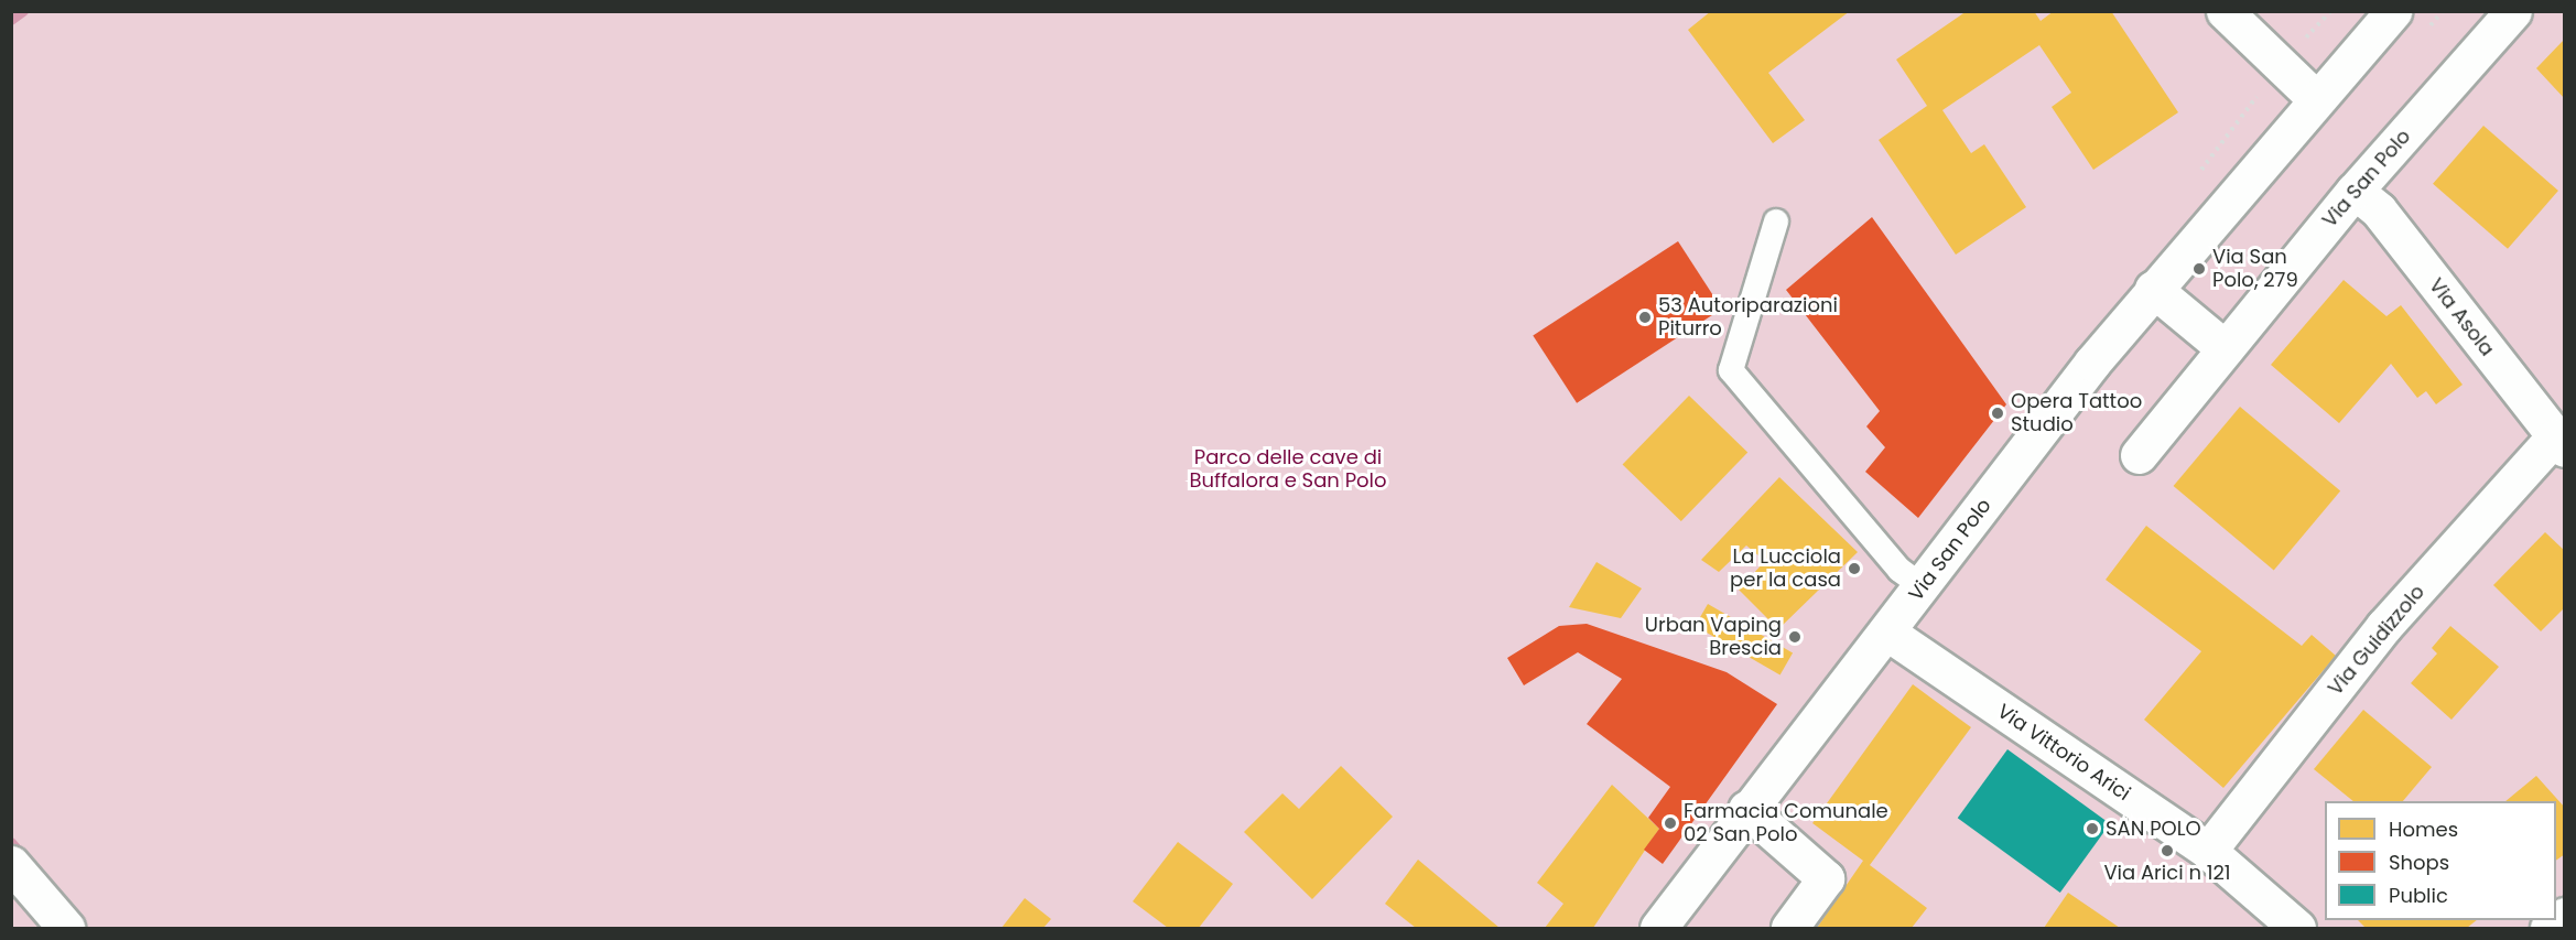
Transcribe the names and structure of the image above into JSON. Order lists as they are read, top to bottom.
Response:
{
  "streets": {
    "street": [
      "Via San Polo",
      "Via Asola",
      "Via Guidizzolo",
      "Via Vittorio Arici"
    ]
  },
  "crossings": [
    ["Via San Polo", "Via Asola"],
    ["Via San Polo", "Via Vittorio Arici"],
    ["Via Asola", "Via Guidizzolo"],
    ["Via Guidizzolo", "Via Vittorio Arici"]
  ],
  "parks": ["Parco delle cave di Buffalora e San Polo"],
  "places": [
    "Via San Polo, 279",
    "53 Autoriparazioni Piturro",
    "Opera Tattoo Studio",
    "La Lucciola per la casa",
    "Urban Vaping Brescia",
    "Farmacia Comunale 02 San Polo",
    "SAN POLO",
    "Via Arici n 121"
  ],
  "legend": ["Homes", "Shops", "Public"]
}
